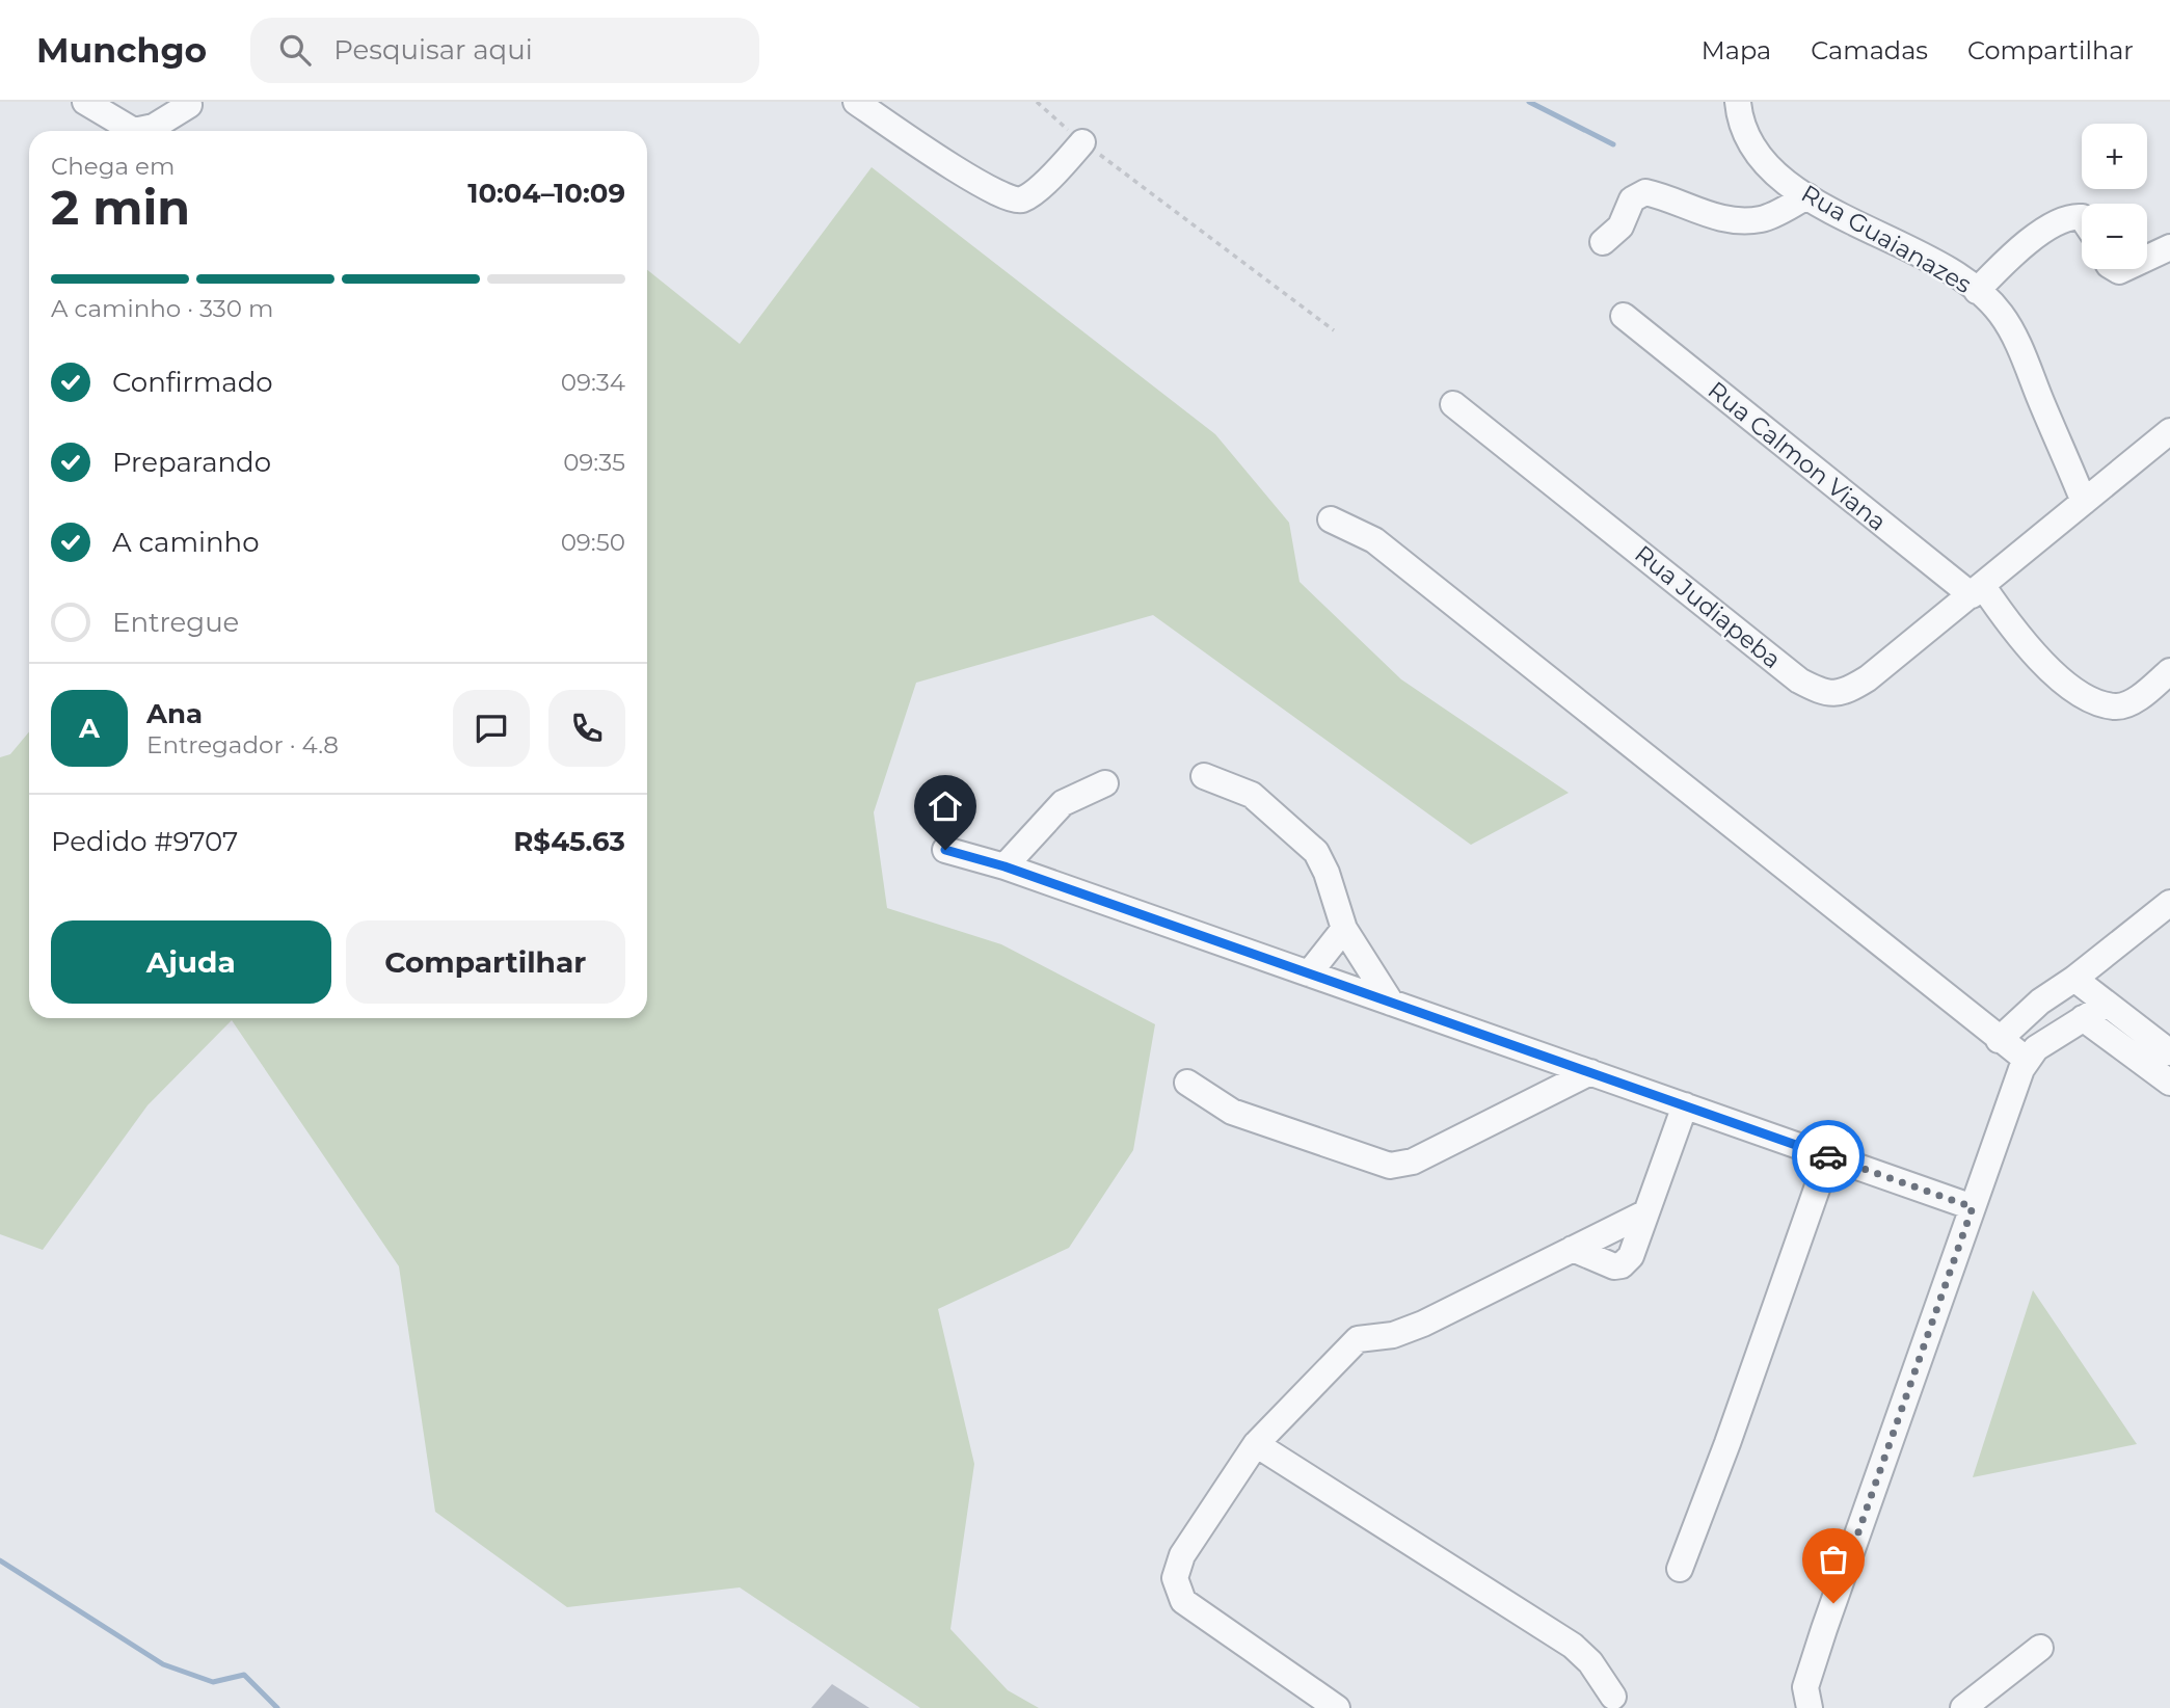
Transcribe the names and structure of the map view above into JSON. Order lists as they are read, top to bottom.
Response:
{
  "streets": {
    "street": ["Rua Guaianazes", "Rua Calmon Viana", "Rua Judiapeba"]
  },
  "crossings": [
    ["Rua Guaianazes", "Rua Judiapeba"],
    ["Rua Calmon Viana", "Rua Judiapeba"]
  ],
  "page": {
    "header": "Munchgo",
    "search": "Pesquisar aqui",
    "nav": ["Mapa", "Camadas", "Compartilhar"],
    "map_buttons": ["+", "−"],
    "heading": ["2 min", "Chega em", "10:04–10:09"],
    "panel": [
      "Ana",
      "Entregador · 4.8",
      "Pedido #9707",
      "R$45.63"
    ],
    "bar": "A caminho · 330 m",
    "list": [
      ["Confirmado", "09:34"],
      ["Preparando", "09:35"],
      ["A caminho", "09:50"],
      "Entregue"
    ],
    "round": "A",
    "buttons": ["Ajuda", "Compartilhar"]
  }
}
